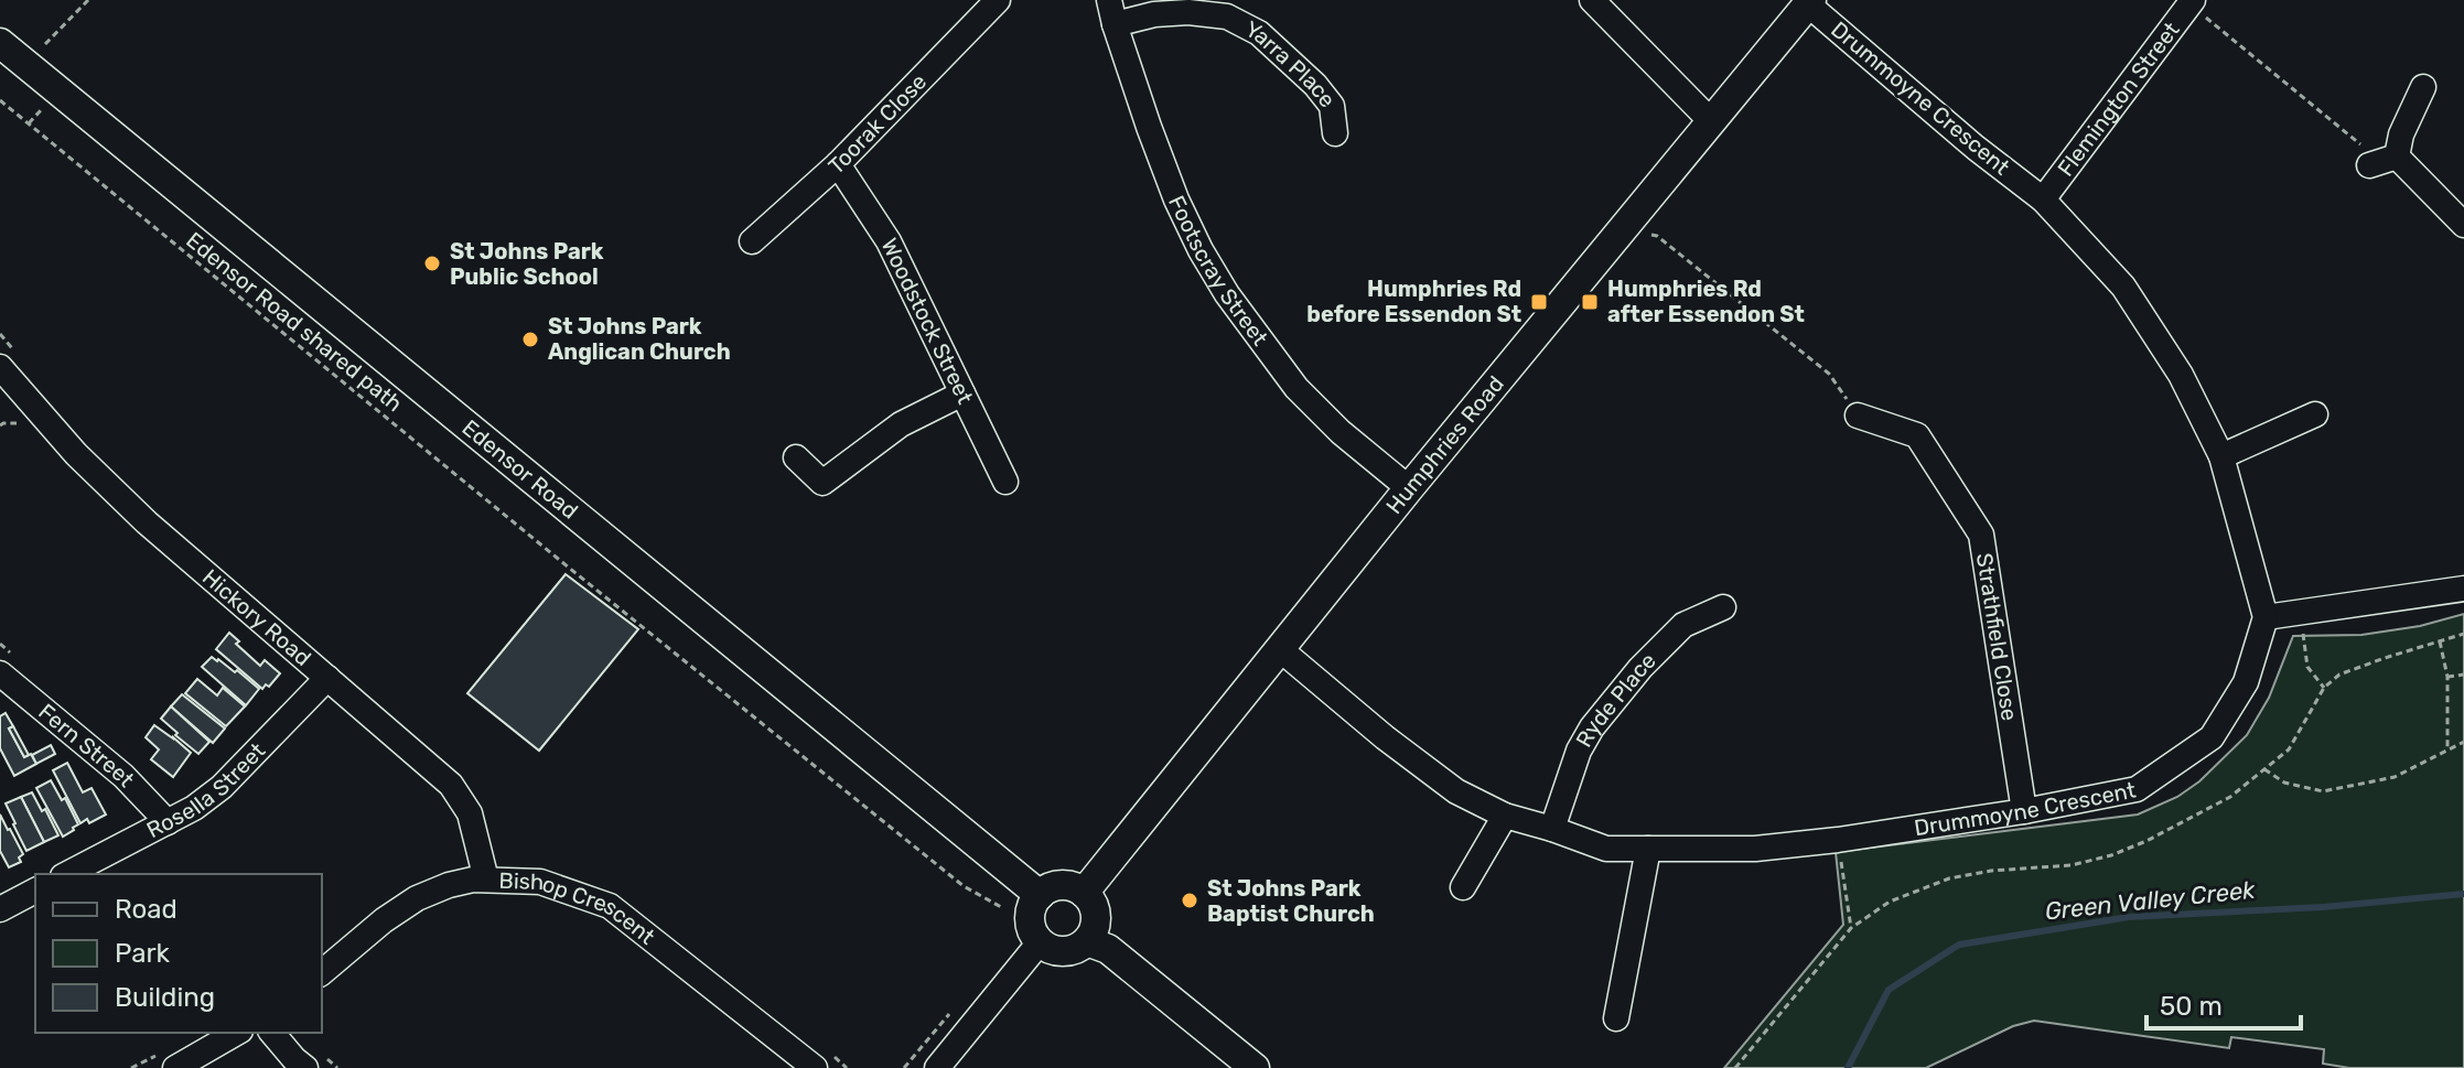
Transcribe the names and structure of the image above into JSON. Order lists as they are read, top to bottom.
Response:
{
  "streets": {
    "main road": ["Humphries Road", "Edensor Road"],
    "street": [
      "Yarra Place",
      "Drummoyne Crescent",
      "Flemington Street",
      "Toorak Close",
      "Footscray Street",
      "Woodstock Street",
      "Hickory Road",
      "Strathfield Close",
      "Ryde Place",
      "Fern Street",
      "Rosella Street",
      "Bishop Crescent"
    ],
    "path": ["Edensor Road shared path"]
  },
  "crossings": [
    ["Yarra Place", "Footscray Street"],
    ["Drummoyne Crescent", "Flemington Street"],
    ["Drummoyne Crescent", "Humphries Road"],
    ["Drummoyne Crescent", "Strathfield Close"],
    ["Drummoyne Crescent", "Ryde Place"],
    ["Toorak Close", "Woodstock Street"],
    ["Footscray Street", "Humphries Road"],
    ["Humphries Road", "Edensor Road"],
    ["Hickory Road", "Rosella Street"],
    ["Hickory Road", "Bishop Crescent"],
    ["Fern Street", "Rosella Street"]
  ],
  "water": ["Green Valley Creek"],
  "places": {
    "other": ["St Johns Park Public School", "St Johns Park Anglican Church", "St Johns Park Baptist Church"],
    "transit": ["Humphries Rd before Essendon St", "Humphries Rd after Essendon St"]
  },
  "legend": ["Road", "Park", "Building"],
  "scale_bar": "50 m"
}
